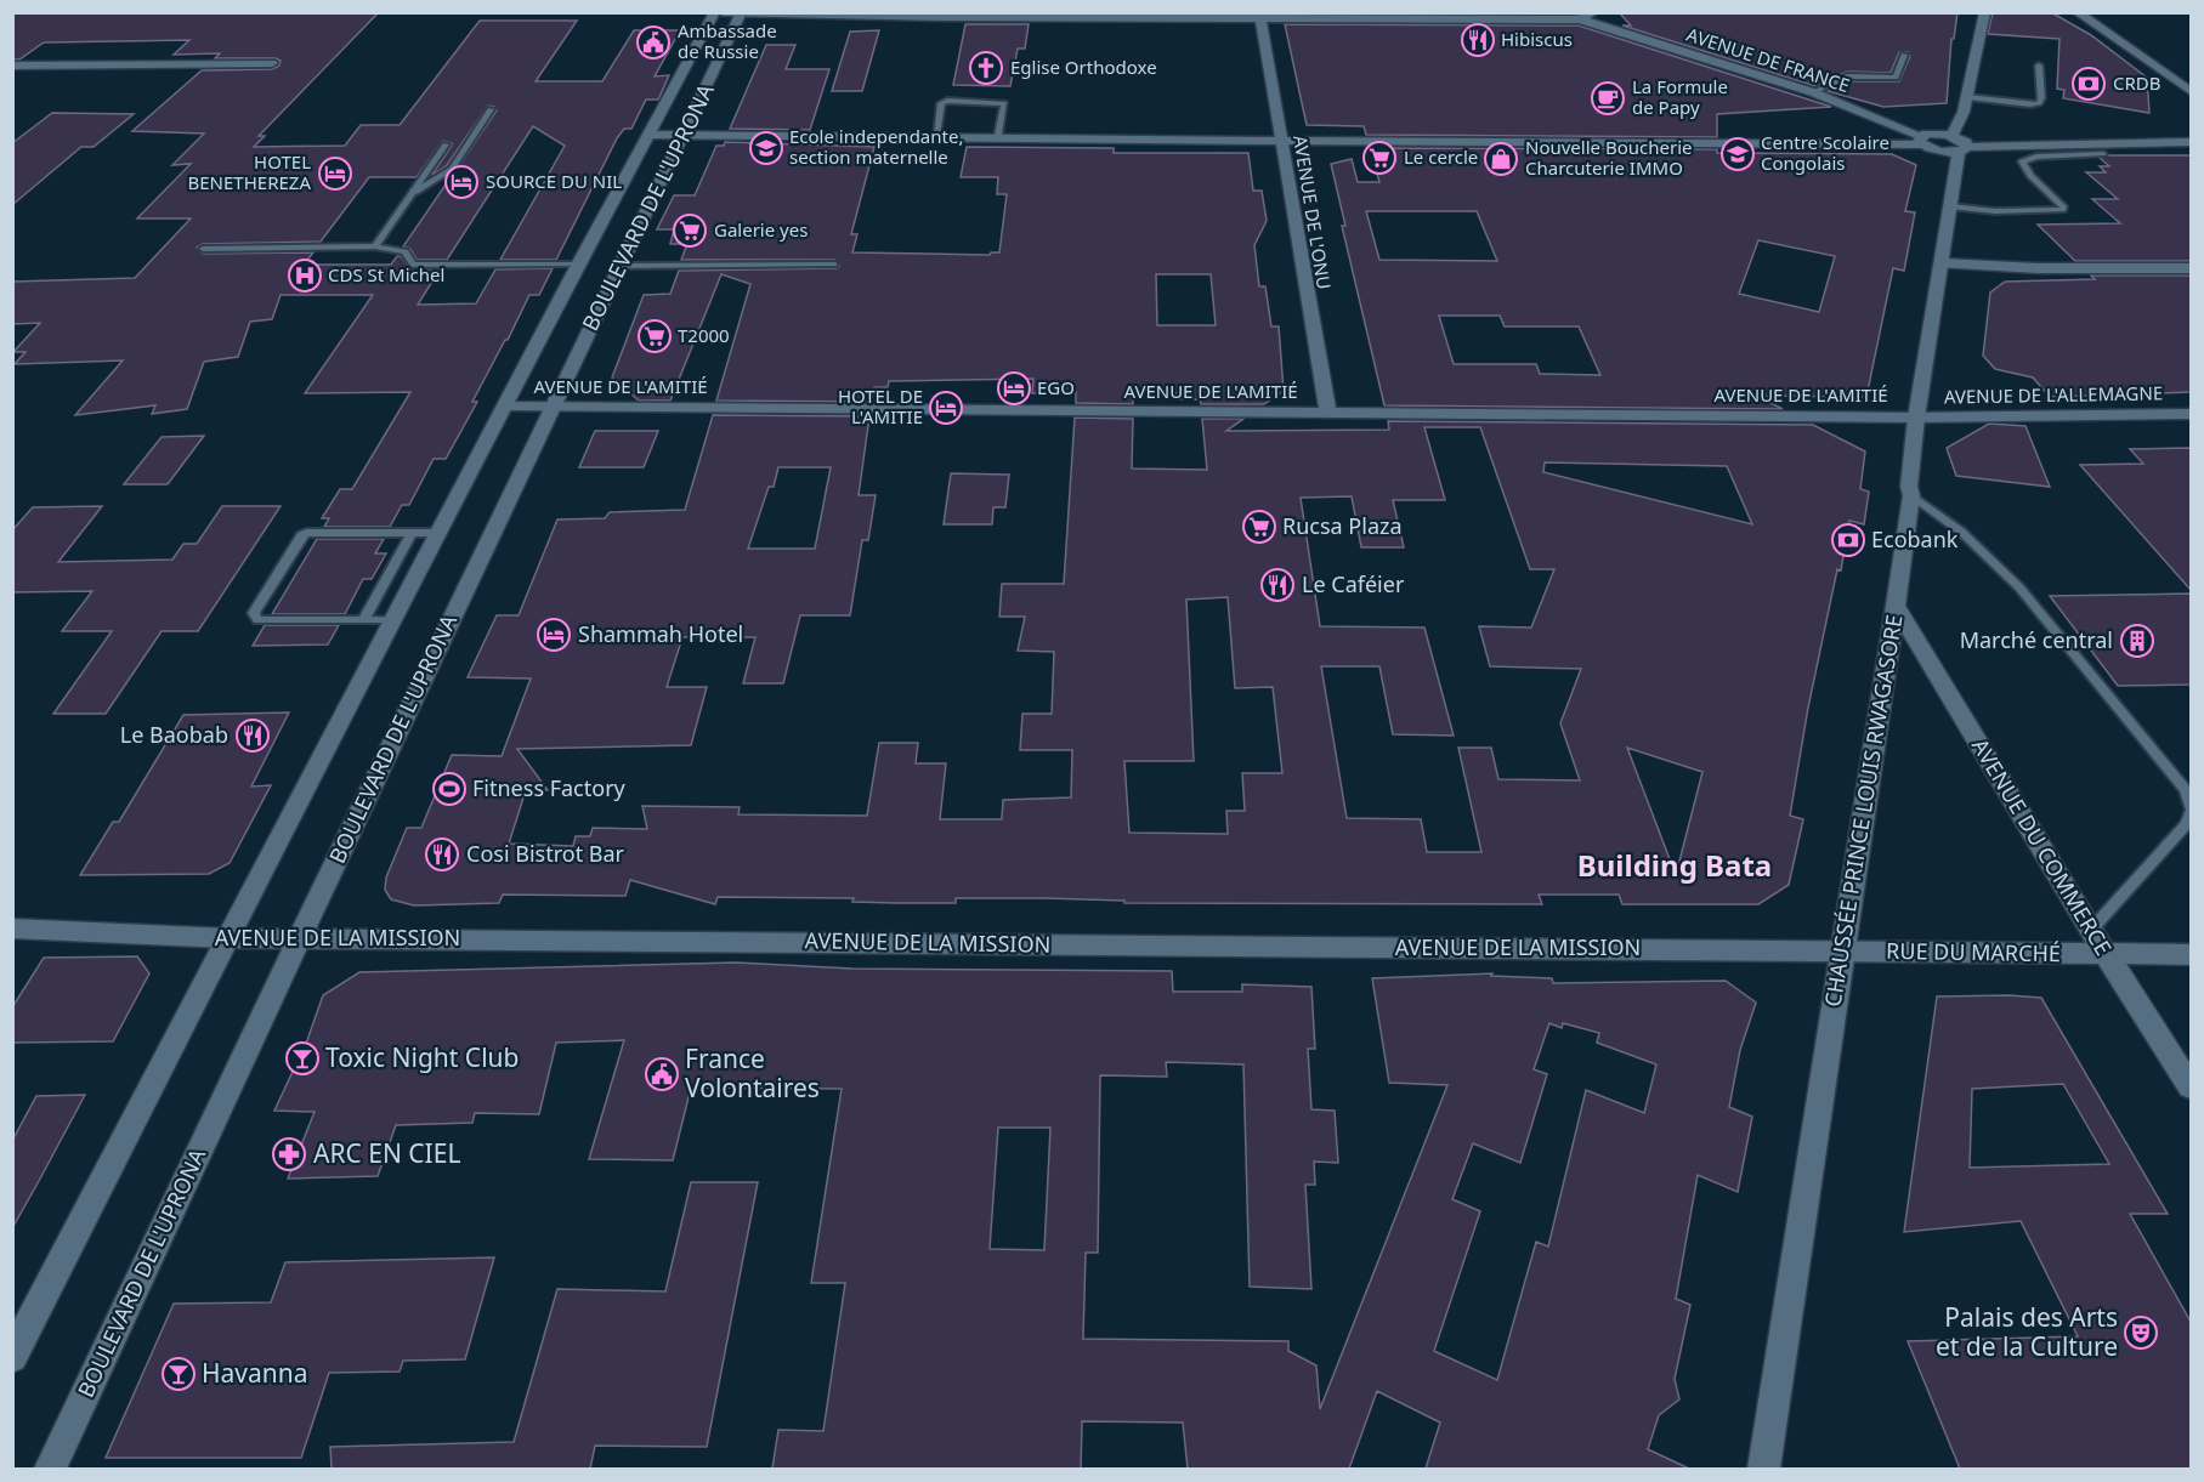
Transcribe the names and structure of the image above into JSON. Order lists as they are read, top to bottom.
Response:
{
  "streets": {
    "street": [
      "AVENUE DE FRANCE",
      "BOULEVARD DE L'UPRONA",
      "AVENUE DE L'ONU",
      "AVENUE DE L'AMITIÉ",
      "AVENUE DE L'ALLEMAGNE",
      "CHAUSSÉE PRINCE LOUIS RWAGASORE",
      "AVENUE DU COMMERCE",
      "AVENUE DE LA MISSION",
      "RUE DU MARCHÉ"
    ]
  },
  "crossings": [
    ["BOULEVARD DE L'UPRONA", "AVENUE DE L'AMITIÉ"],
    ["BOULEVARD DE L'UPRONA", "AVENUE DE LA MISSION"],
    ["AVENUE DE L'ONU", "AVENUE DE L'AMITIÉ"],
    ["AVENUE DE L'AMITIÉ", "AVENUE DE L'ALLEMAGNE"],
    ["AVENUE DE L'AMITIÉ", "CHAUSSÉE PRINCE LOUIS RWAGASORE"],
    ["AVENUE DE L'ALLEMAGNE", "CHAUSSÉE PRINCE LOUIS RWAGASORE"],
    ["CHAUSSÉE PRINCE LOUIS RWAGASORE", "AVENUE DU COMMERCE"],
    ["CHAUSSÉE PRINCE LOUIS RWAGASORE", "AVENUE DE LA MISSION"],
    ["CHAUSSÉE PRINCE LOUIS RWAGASORE", "RUE DU MARCHÉ"],
    ["AVENUE DU COMMERCE", "RUE DU MARCHÉ"],
    ["AVENUE DE LA MISSION", "RUE DU MARCHÉ"]
  ],
  "districts": ["Building Bata"],
  "places": {
    "restaurant": [
      "Hibiscus",
      "Le Caféier",
      "Le Baobab",
      "Cosi Bistrot Bar"
    ],
    "public building": ["Ambassade de Russie", "France Volontaires"],
    "church": ["Eglise Orthodoxe"],
    "bank": ["CRDB", "Ecobank"],
    "cafe": ["La Formule de Papy"],
    "school or university": ["Ecole independante, section maternelle", "Centre Scolaire Congolais"],
    "supermarket": [
      "Le cercle",
      "Galerie yes",
      "T2000",
      "Rucsa Plaza"
    ],
    "shop": ["Nouvelle Boucherie Charcuterie IMMO"],
    "hotel": [
      "HOTEL BENETHEREZA",
      "SOURCE DU NIL",
      "EGO",
      "HOTEL DE L'AMITIE",
      "Shammah Hotel"
    ],
    "hospital": ["CDS St Michel"],
    "building": ["Marché central"],
    "sports": ["Fitness Factory"],
    "bar": ["Toxic Night Club", "Havanna"],
    "pharmacy": ["ARC EN CIEL"],
    "theatre": ["Palais des Arts et de la Culture"]
  }
}
